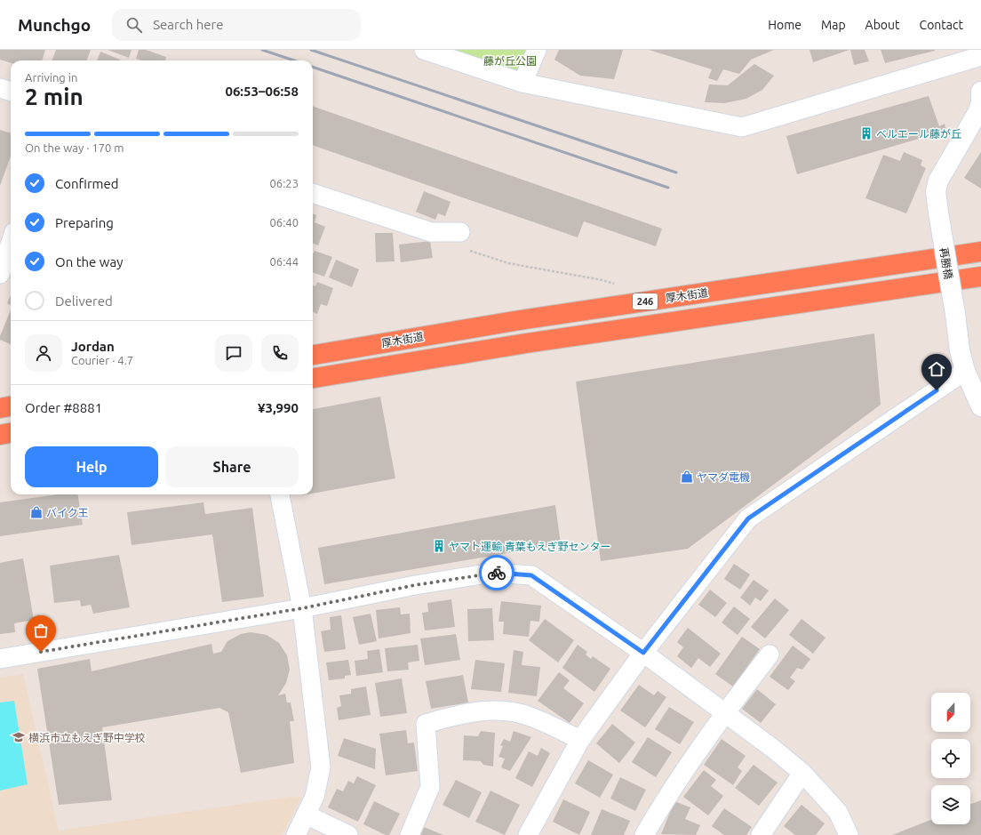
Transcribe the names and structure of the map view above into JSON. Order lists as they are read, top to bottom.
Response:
{
  "streets": {
    "highway": ["厚木街道", "246"],
    "street": ["再勝橋"]
  },
  "parks": ["藤が丘公園"],
  "places": {
    "building": ["ベルエール藤が丘", "ヤマト運輸 青葉もえぎ野センター"],
    "shop": ["ヤマダ電機", "バイク王"],
    "school or university": ["横浜市立もえぎ野中学校"]
  },
  "north": "bottom",
  "page": {
    "header": "Munchgo",
    "search": "Search here",
    "nav": [
      "Home",
      "Map",
      "About",
      "Contact"
    ],
    "heading": ["2 min", "Arriving in", "06:53–06:58"],
    "panel": [
      "Jordan",
      "Courier · 4.7",
      "Order #8881",
      "¥3,990"
    ],
    "bar": "On the way · 170 m",
    "list": [
      ["Confirmed", "06:23"],
      ["Preparing", "06:40"],
      ["On the way", "06:44"],
      "Delivered"
    ],
    "buttons": ["Help", "Share"]
  }
}
